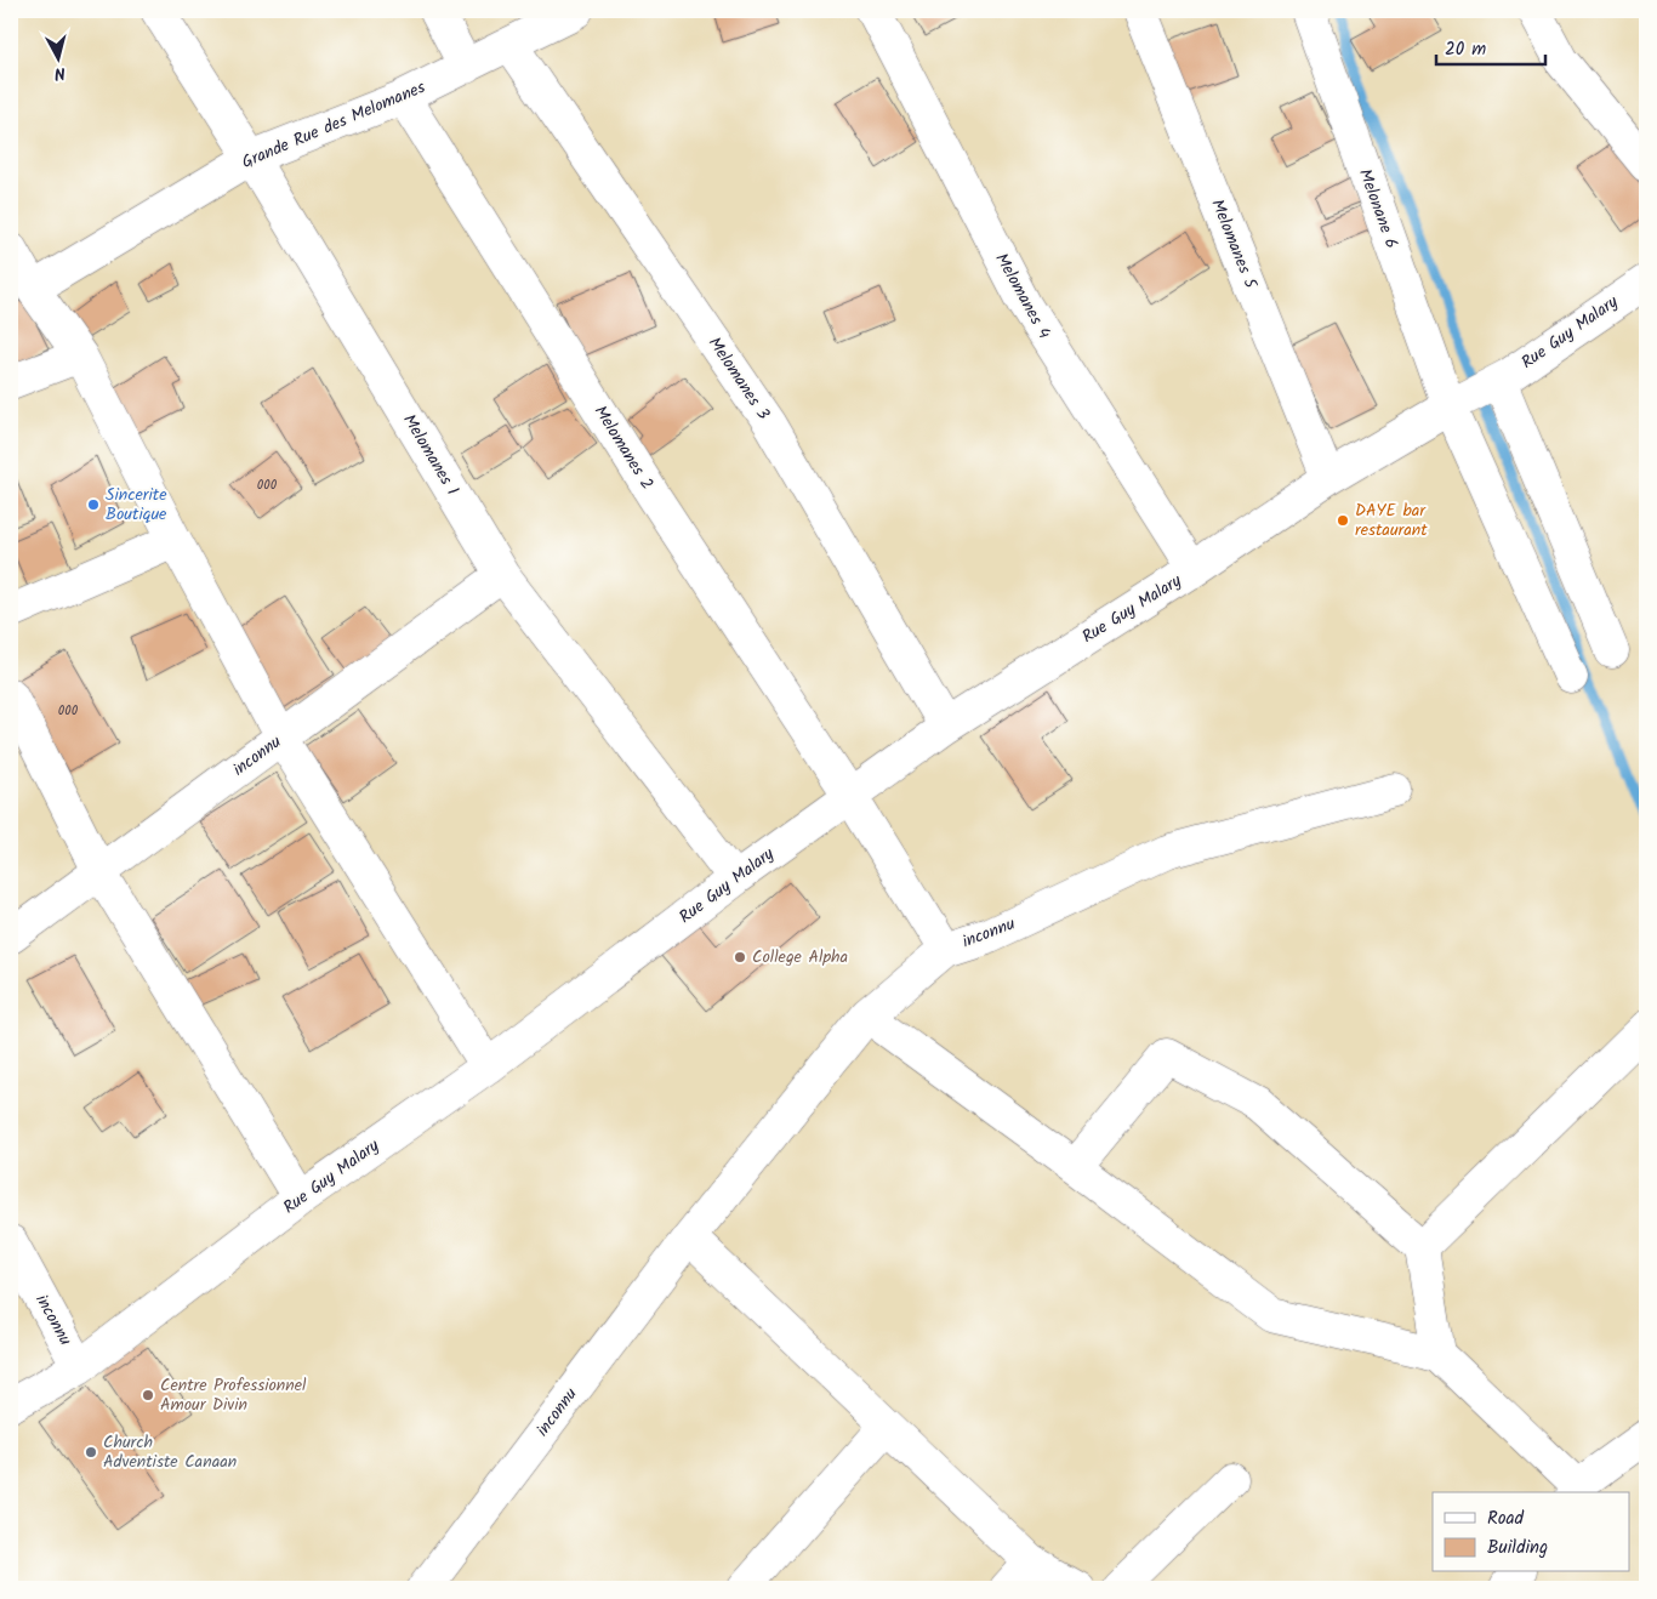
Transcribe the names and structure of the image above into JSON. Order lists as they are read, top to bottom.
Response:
{
  "streets": {
    "street": [
      "Grande Rue des Melomanes",
      "Melonane 6",
      "Melomanes 5",
      "Melomanes 4",
      "Rue Guy Malary",
      "Melomanes 3",
      "Melomanes 2",
      "Melomanes 1",
      "inconnu"
    ]
  },
  "crossings": [
    ["Grande Rue des Melomanes", "Melomanes 3"],
    ["Grande Rue des Melomanes", "Melomanes 2"],
    ["Grande Rue des Melomanes", "Melomanes 1"],
    ["Melonane 6", "Rue Guy Malary"],
    ["Melomanes 5", "Rue Guy Malary"],
    ["Melomanes 4", "Rue Guy Malary"],
    ["Rue Guy Malary", "Melomanes 3"],
    ["Rue Guy Malary", "Melomanes 2"],
    ["Rue Guy Malary", "Melomanes 1"],
    ["Rue Guy Malary", "inconnu"],
    ["Melomanes 2", "inconnu"],
    ["Melomanes 1", "inconnu"]
  ],
  "places": [
    "Sincerite Boutique",
    "DAYE bar restaurant",
    "College Alpha",
    "Centre Professionnel Amour Divin",
    "Church Adventiste Canaan"
  ],
  "house_numbers": ["000", "000"],
  "legend": ["Road", "Building"],
  "scale_bar": "20 m",
  "north": "bottom"
}
